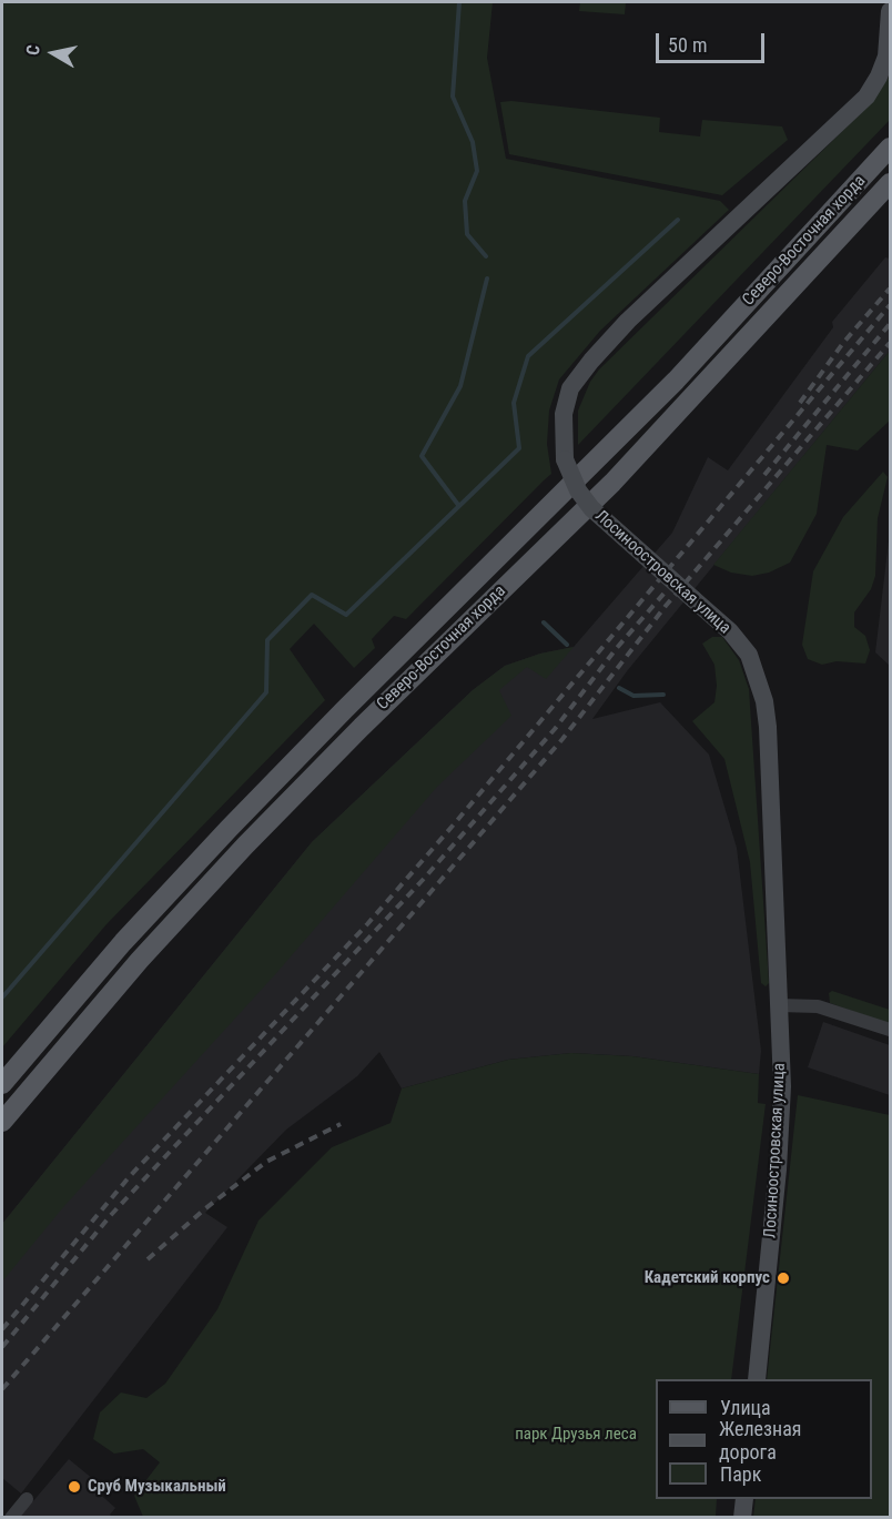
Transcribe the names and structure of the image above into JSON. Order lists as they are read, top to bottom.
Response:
{
  "streets": {
    "main road": ["Северо-Восточная хорда"],
    "street": ["Лосиноостровская улица"]
  },
  "parks": ["парк Друзья леса"],
  "places": ["Кадетский корпус", "Сруб Музыкальный"],
  "legend": ["Улица", "Железная дорога", "Парк"],
  "scale_bar": "50 m",
  "north": "left"
}
